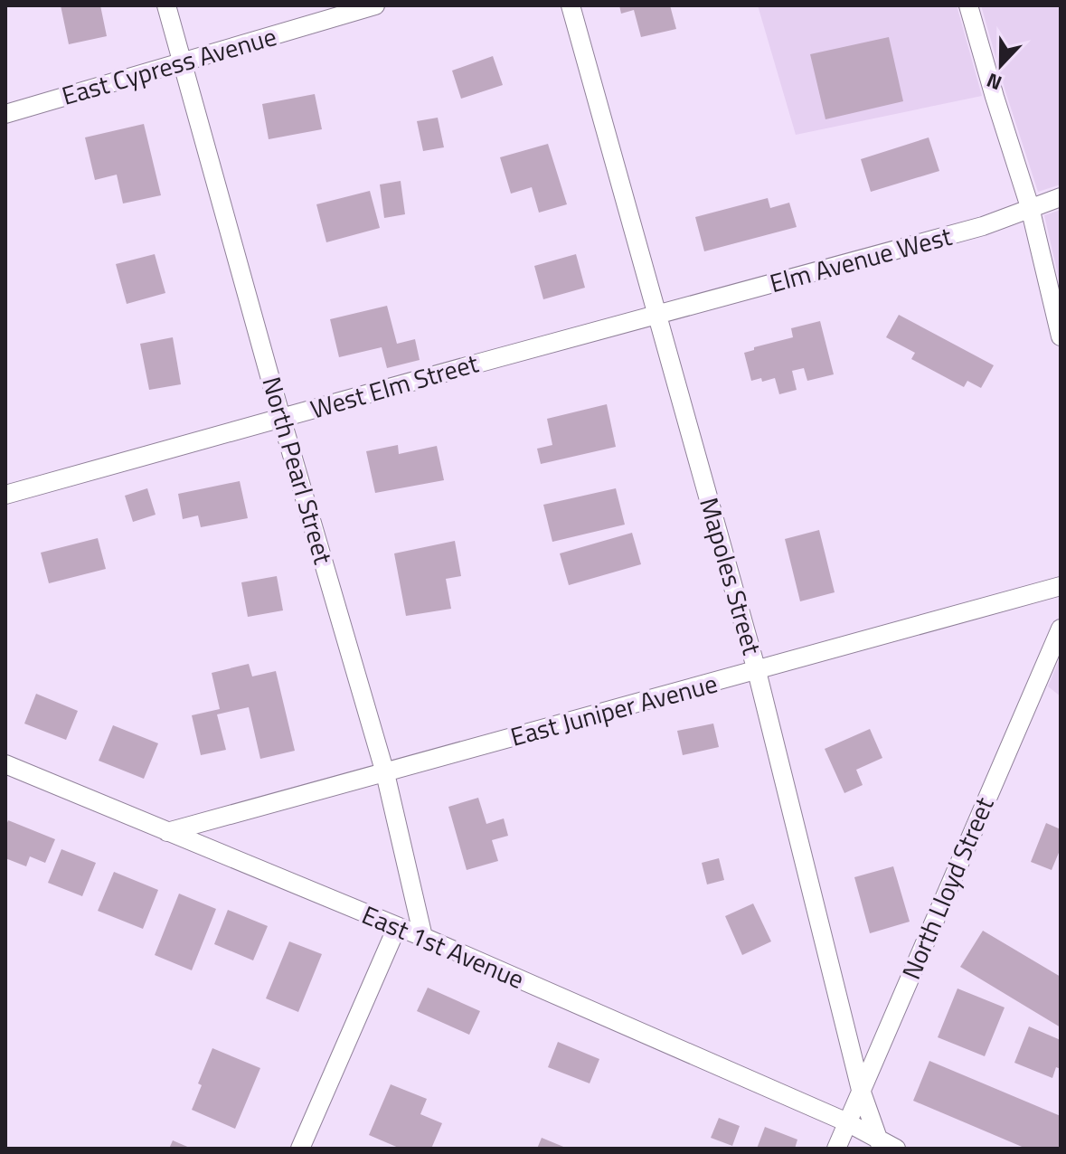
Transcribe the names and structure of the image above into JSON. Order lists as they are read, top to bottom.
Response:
{
  "streets": {
    "street": [
      "East Cypress Avenue",
      "Elm Avenue West",
      "West Elm Street",
      "North Pearl Street",
      "Mapoles Street",
      "East Juniper Avenue",
      "North Lloyd Street",
      "East 1st Avenue"
    ]
  },
  "crossings": [
    ["East Cypress Avenue", "North Pearl Street"],
    ["Elm Avenue West", "West Elm Street"],
    ["Elm Avenue West", "Mapoles Street"],
    ["West Elm Street", "North Pearl Street"],
    ["West Elm Street", "Mapoles Street"],
    ["North Pearl Street", "East Juniper Avenue"],
    ["North Pearl Street", "East 1st Avenue"],
    ["Mapoles Street", "East Juniper Avenue"],
    ["Mapoles Street", "North Lloyd Street"],
    ["Mapoles Street", "East 1st Avenue"],
    ["East Juniper Avenue", "East 1st Avenue"],
    ["North Lloyd Street", "East 1st Avenue"]
  ],
  "north": "bottom"
}
